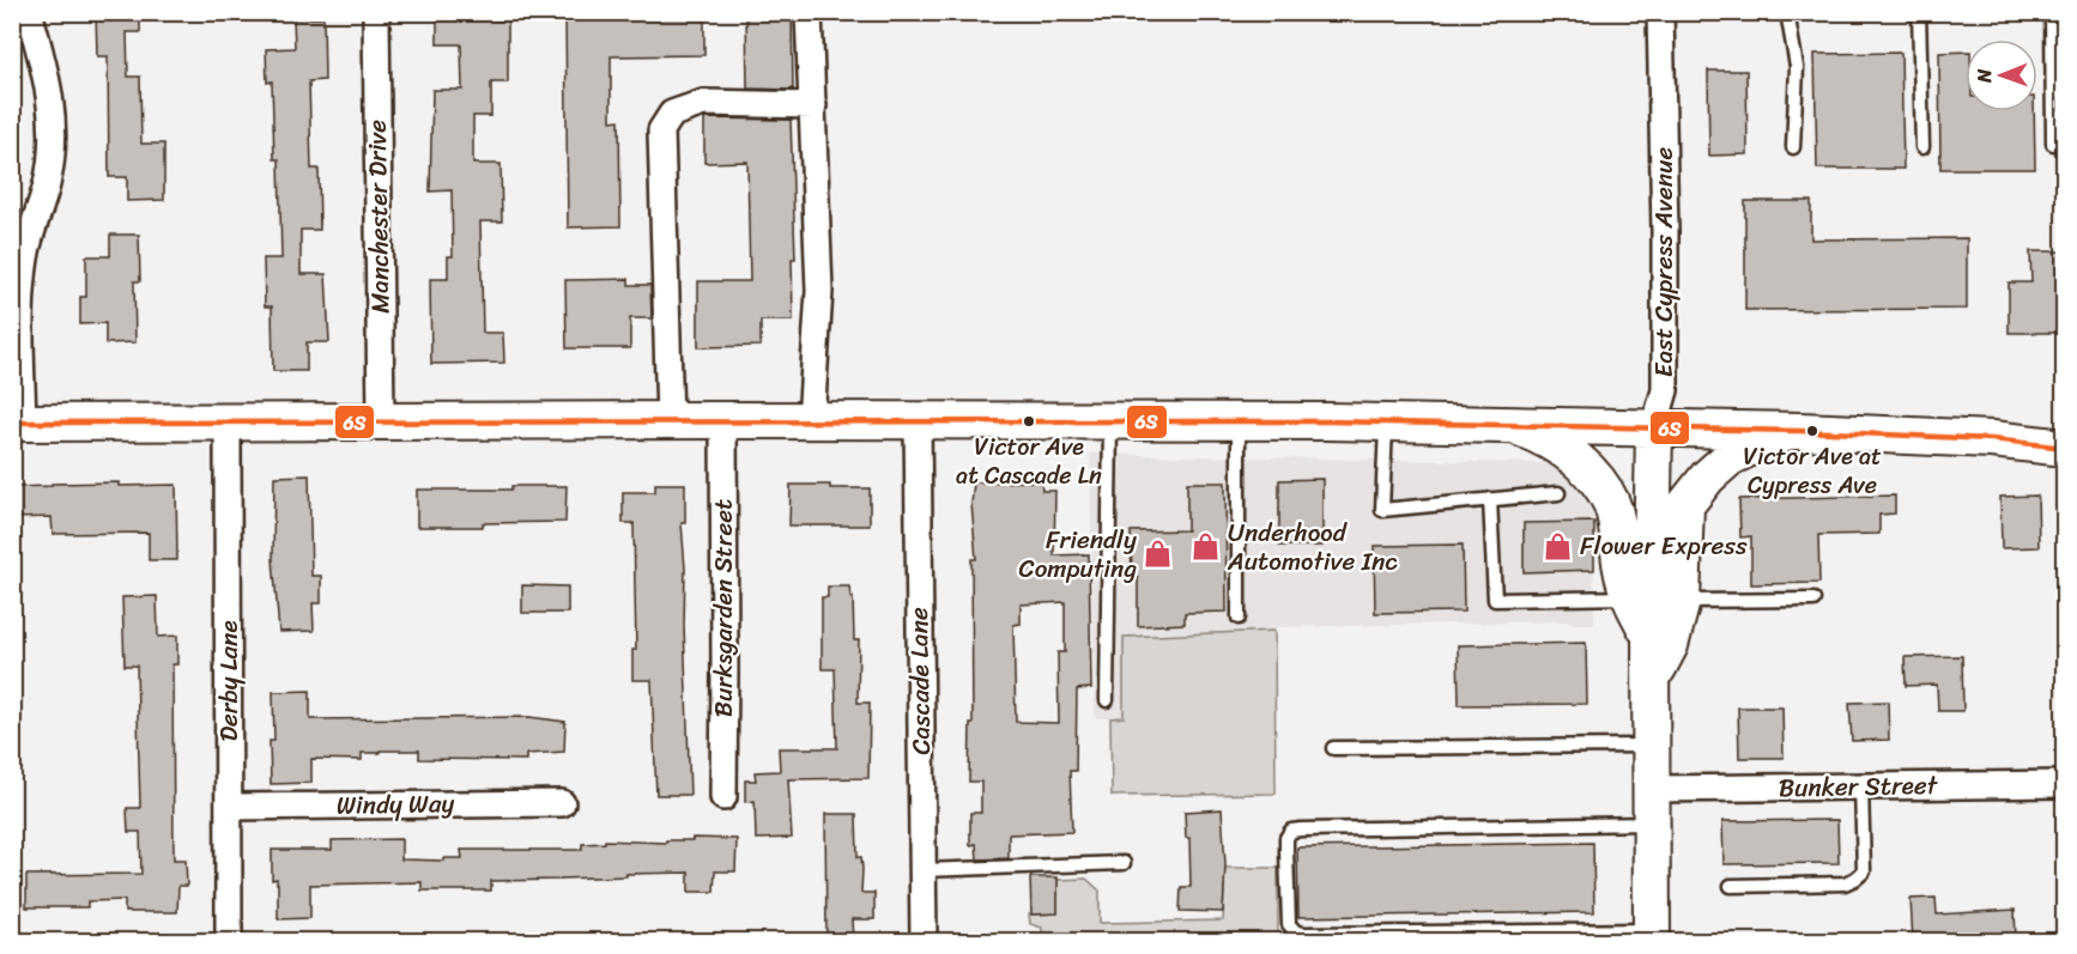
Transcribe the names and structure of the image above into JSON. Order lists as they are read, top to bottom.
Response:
{
  "streets": {
    "main road": ["East Cypress Avenue"],
    "street": [
      "Manchester Drive",
      "Burksgarden Street",
      "Derby Lane",
      "Cascade Lane",
      "Bunker Street",
      "Windy Way"
    ]
  },
  "crossings": [
    ["East Cypress Avenue", "Bunker Street"],
    ["Derby Lane", "Windy Way"]
  ],
  "places": {
    "other": ["Victor Ave at Cascade Ln", "Victor Ave at Cypress Ave"],
    "shop": ["Flower Express", "Underhood Automotive Inc", "Friendly Computing"]
  },
  "lines": ["transit line 6S"],
  "north": "left"
}
